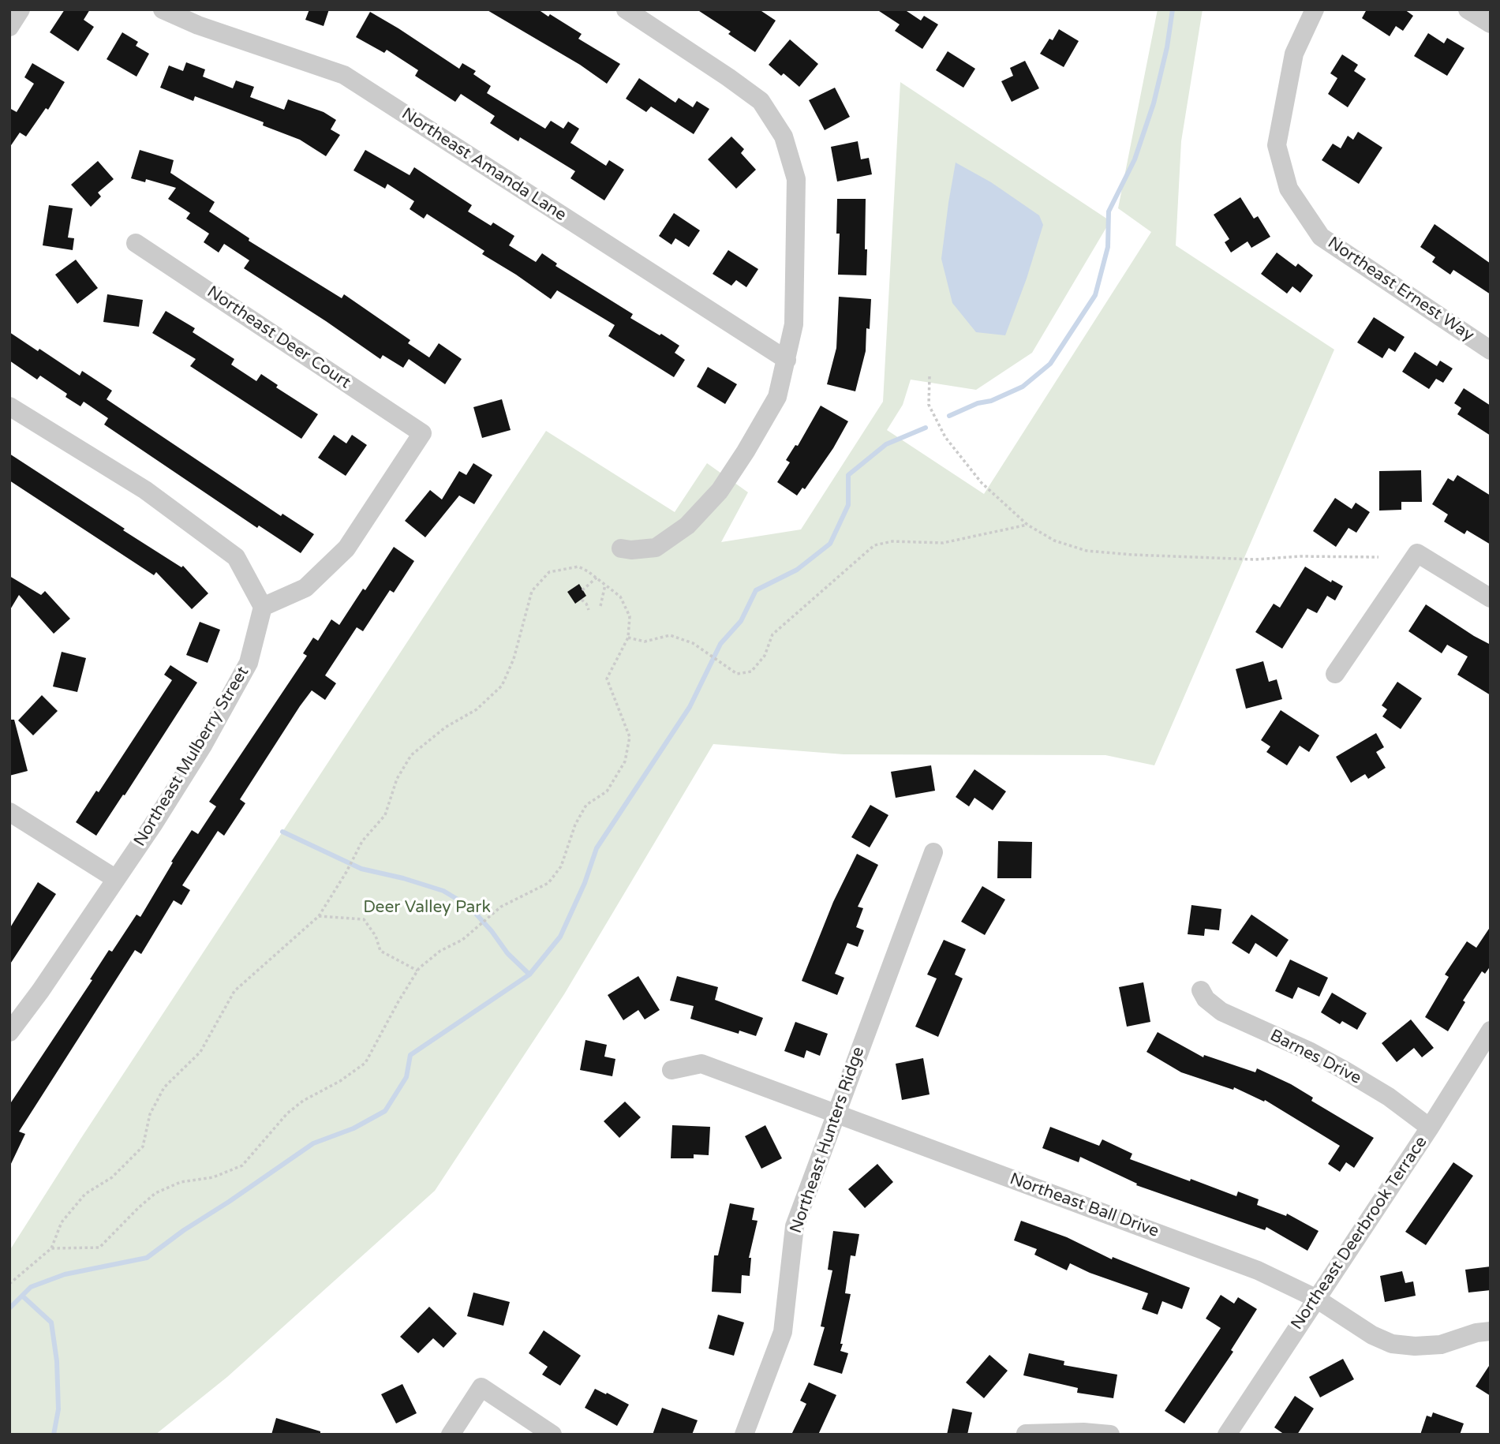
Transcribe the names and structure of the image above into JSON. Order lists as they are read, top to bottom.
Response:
{
  "streets": {
    "street": [
      "Northeast Amanda Lane",
      "Northeast Ernest Way",
      "Northeast Deer Court",
      "Northeast Mulberry Street",
      "Barnes Drive",
      "Northeast Hunters Ridge",
      "Northeast Ball Drive",
      "Northeast Deerbrook Terrace"
    ]
  },
  "crossings": [
    ["Northeast Deer Court", "Northeast Mulberry Street"],
    ["Barnes Drive", "Northeast Deerbrook Terrace"],
    ["Northeast Hunters Ridge", "Northeast Ball Drive"],
    ["Northeast Ball Drive", "Northeast Deerbrook Terrace"]
  ],
  "parks": ["Deer Valley Park"]
}
